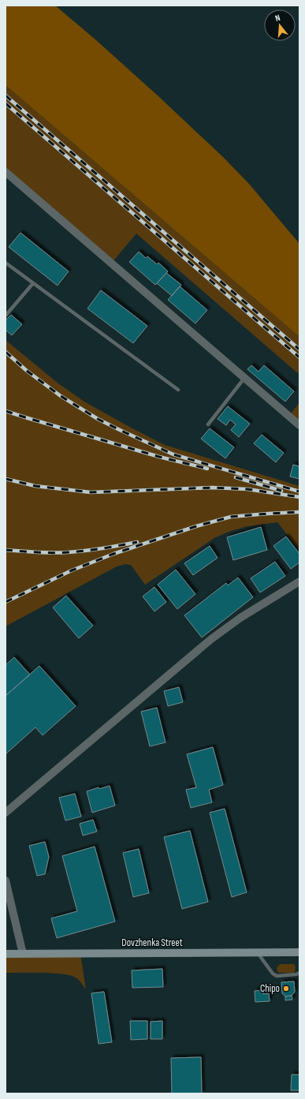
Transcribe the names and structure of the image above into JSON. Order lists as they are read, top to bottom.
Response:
{
  "streets": {
    "main road": ["Dovzhenka Street"]
  },
  "places": ["Chipo"],
  "north": "top"
}
